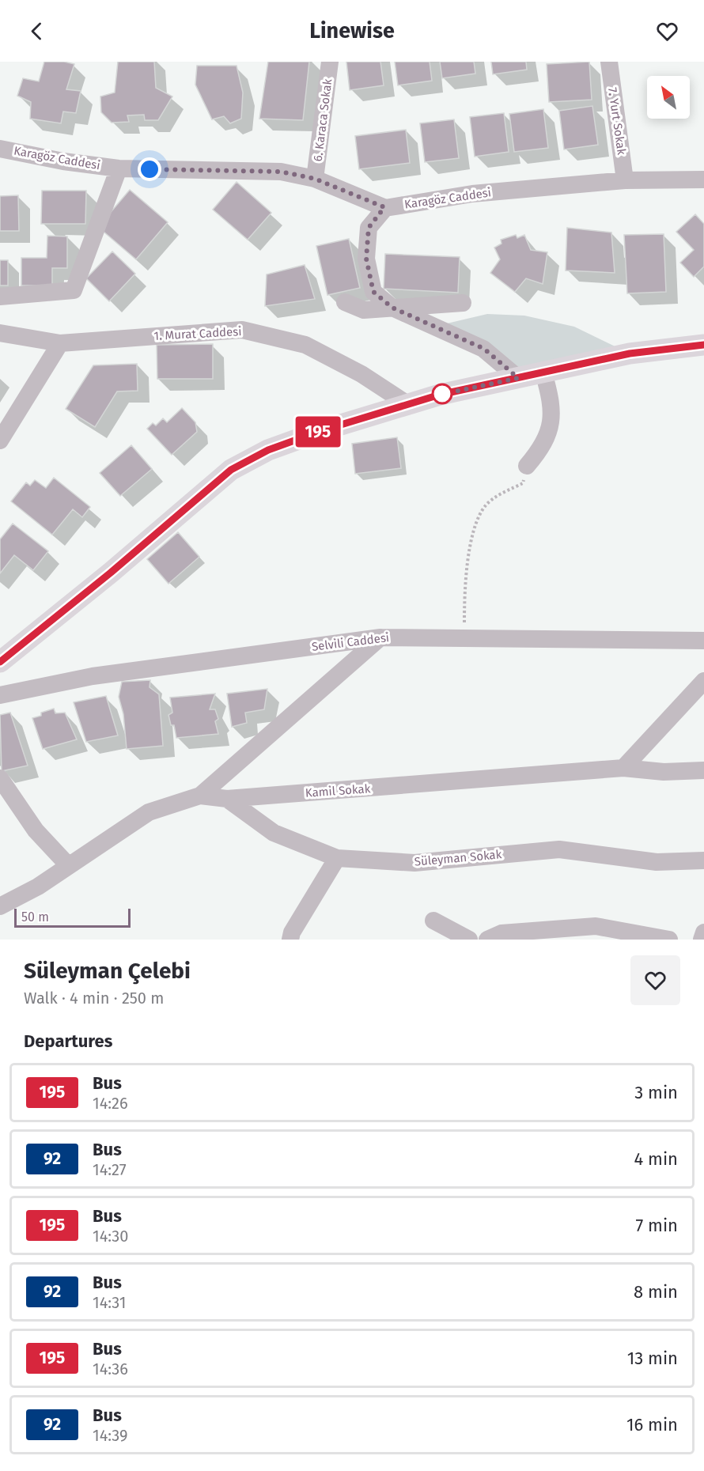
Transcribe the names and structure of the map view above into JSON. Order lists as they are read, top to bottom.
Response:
{
  "streets": {
    "street": [
      "6. Karaca Sokak",
      "7. Yurt Sokak",
      "Karagöz Caddesi",
      "1. Murat Caddesi",
      "Selvili Caddesi",
      "Kamil Sokak",
      "Süleyman Sokak"
    ]
  },
  "crossings": [
    ["6. Karaca Sokak", "Karagöz Caddesi"],
    ["7. Yurt Sokak", "Karagöz Caddesi"],
    ["Kamil Sokak", "Süleyman Sokak"]
  ],
  "lines": ["bus line 195"],
  "scale_bar": "50 m",
  "north": "top left",
  "page": {
    "header": "Linewise",
    "on_map": "195",
    "scale": "50 m",
    "heading": [
      ["Süleyman Çelebi", "Walk · 4 min · 250 m"],
      "Departures"
    ],
    "list": [
      {
        "mark": "195",
        "name": "Bus",
        "note": "14:26",
        "value": "3 min"
      },
      {
        "mark": "92",
        "name": "Bus",
        "note": "14:27",
        "value": "4 min"
      },
      {
        "mark": "195",
        "name": "Bus",
        "note": "14:30",
        "value": "7 min"
      },
      {
        "mark": "92",
        "name": "Bus",
        "note": "14:31",
        "value": "8 min"
      },
      {
        "mark": "195",
        "name": "Bus",
        "note": "14:36",
        "value": "13 min"
      },
      {
        "mark": "92",
        "name": "Bus",
        "note": "14:39",
        "value": "16 min"
      }
    ]
  }
}
